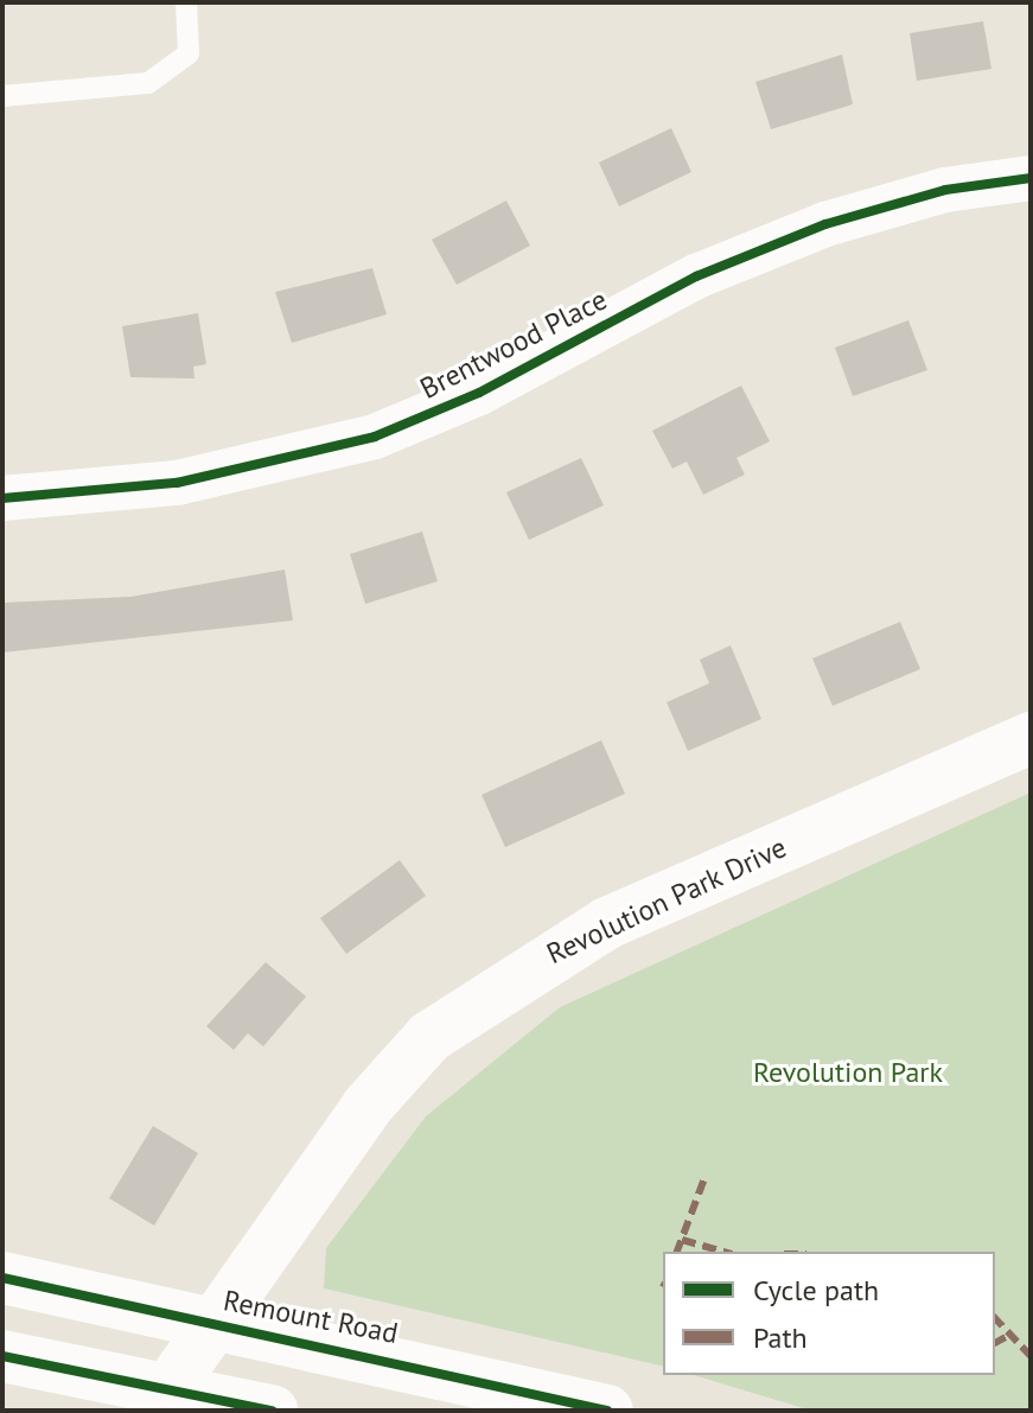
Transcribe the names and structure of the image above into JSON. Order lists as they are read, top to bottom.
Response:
{
  "streets": {
    "street": ["Brentwood Place", "Revolution Park Drive", "Remount Road"]
  },
  "crossings": [
    ["Revolution Park Drive", "Remount Road"]
  ],
  "parks": ["Revolution Park"],
  "legend": ["Cycle path", "Path"]
}
